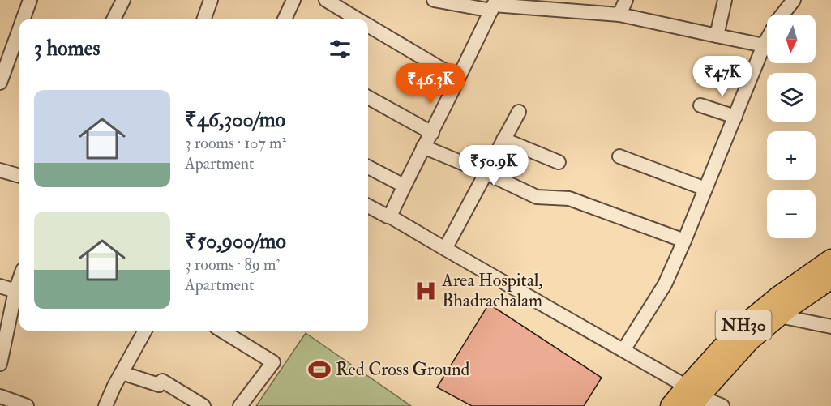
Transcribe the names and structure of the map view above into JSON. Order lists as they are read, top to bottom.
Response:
{
  "streets": {
    "highway": ["NH30"]
  },
  "places": {
    "hospital": ["Area Hospital, Bhadrachalam"],
    "sports": ["Red Cross Ground"]
  },
  "north": "bottom",
  "page": {
    "map_buttons": ["+", "−"],
    "heading": "3 homes",
    "price": ["₹47K", "₹46.3K", "₹50.9K"],
    "list": [
      {
        "name": "₹46,300/mo",
        "note": "3 rooms · 107 m² · Apartment"
      },
      {
        "name": "₹50,900/mo",
        "note": "3 rooms · 89 m² · Apartment"
      }
    ]
  }
}
